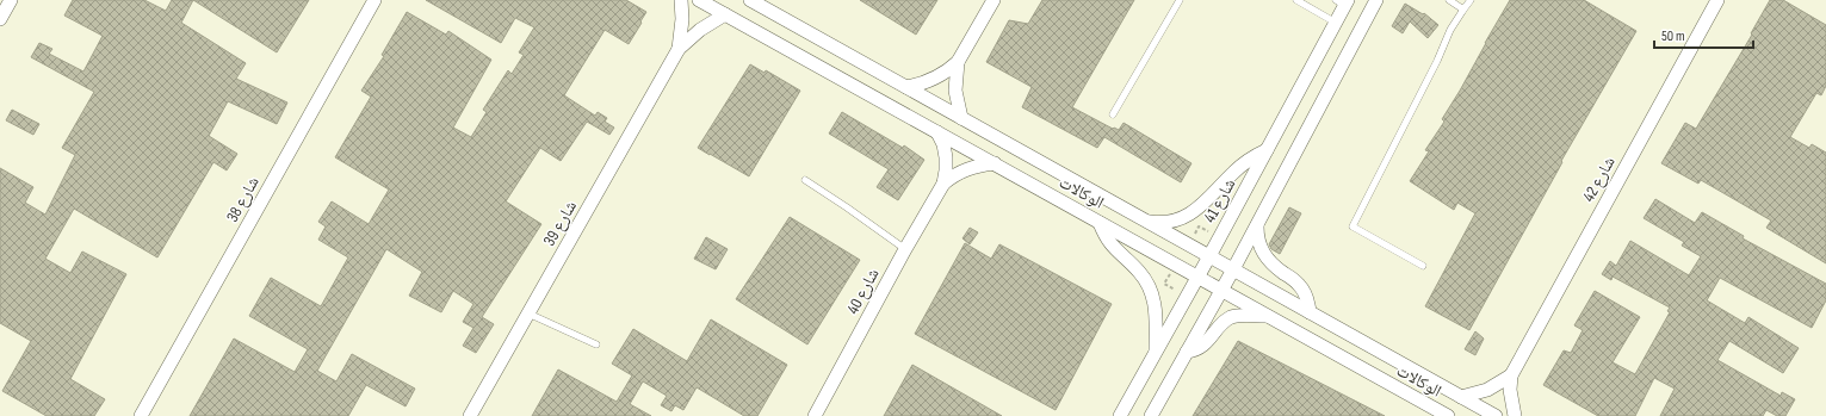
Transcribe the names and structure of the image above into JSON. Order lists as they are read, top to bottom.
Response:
{
  "streets": {
    "street": [
      "شارع 42",
      "الوكالات",
      "شارع 38",
      "شارع 41",
      "شارع 39",
      "شارع 40"
    ]
  },
  "crossings": [
    ["الوكالات", "شارع 41"],
    ["الوكالات", "شارع 39"],
    ["الوكالات", "شارع 40"]
  ],
  "scale_bar": "50 m"
}
